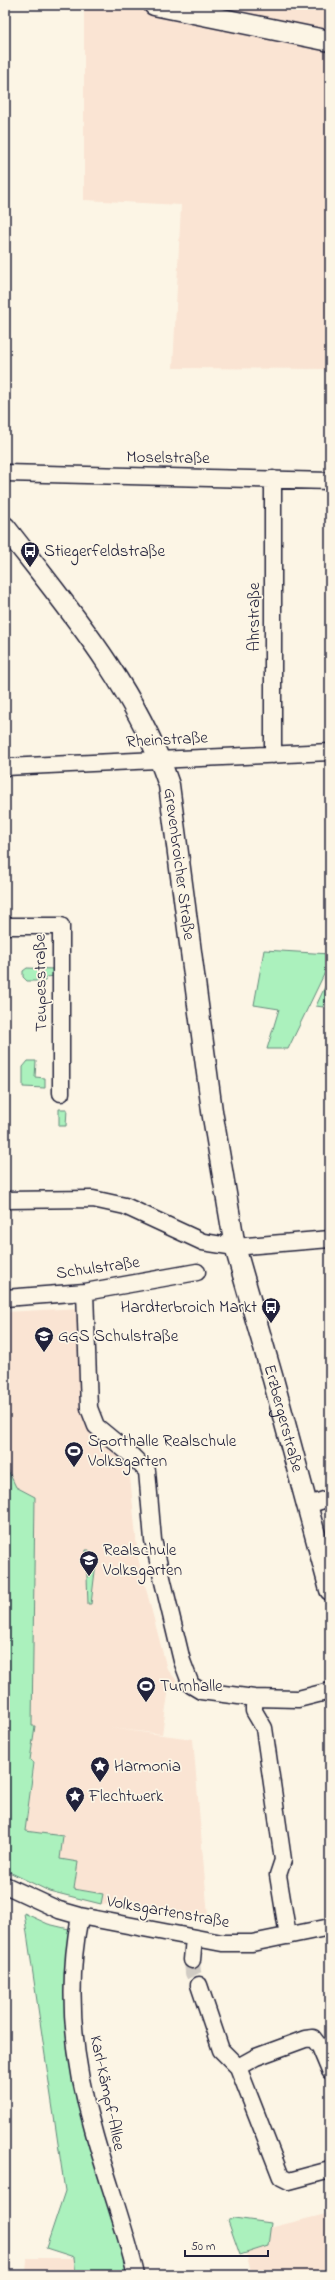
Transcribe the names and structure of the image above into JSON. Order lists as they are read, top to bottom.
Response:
{
  "streets": {
    "main road": ["Grevenbroicher Straße", "Erzbergerstraße"],
    "street": [
      "Moselstraße",
      "Ahrstraße",
      "Rheinstraße",
      "Teupesstraße",
      "Schulstraße",
      "Volksgartenstraße",
      "Karl-Kämpf-Allee"
    ]
  },
  "crossings": [
    ["Moselstraße", "Ahrstraße"],
    ["Ahrstraße", "Rheinstraße"],
    ["Rheinstraße", "Grevenbroicher Straße"],
    ["Grevenbroicher Straße", "Erzbergerstraße"],
    ["Volksgartenstraße", "Karl-Kämpf-Allee"]
  ],
  "places": {
    "bus stop": ["Stiegerfeldstraße", "Hardterbroich Markt"],
    "school or university": ["GGS Schulstraße", "Realschule Volksgarten"],
    "sports": ["Sporthalle Realschule Volksgarten", "Turnhalle"],
    "place": ["Harmonia", "Flechtwerk"]
  },
  "scale_bar": "50 m"
}
